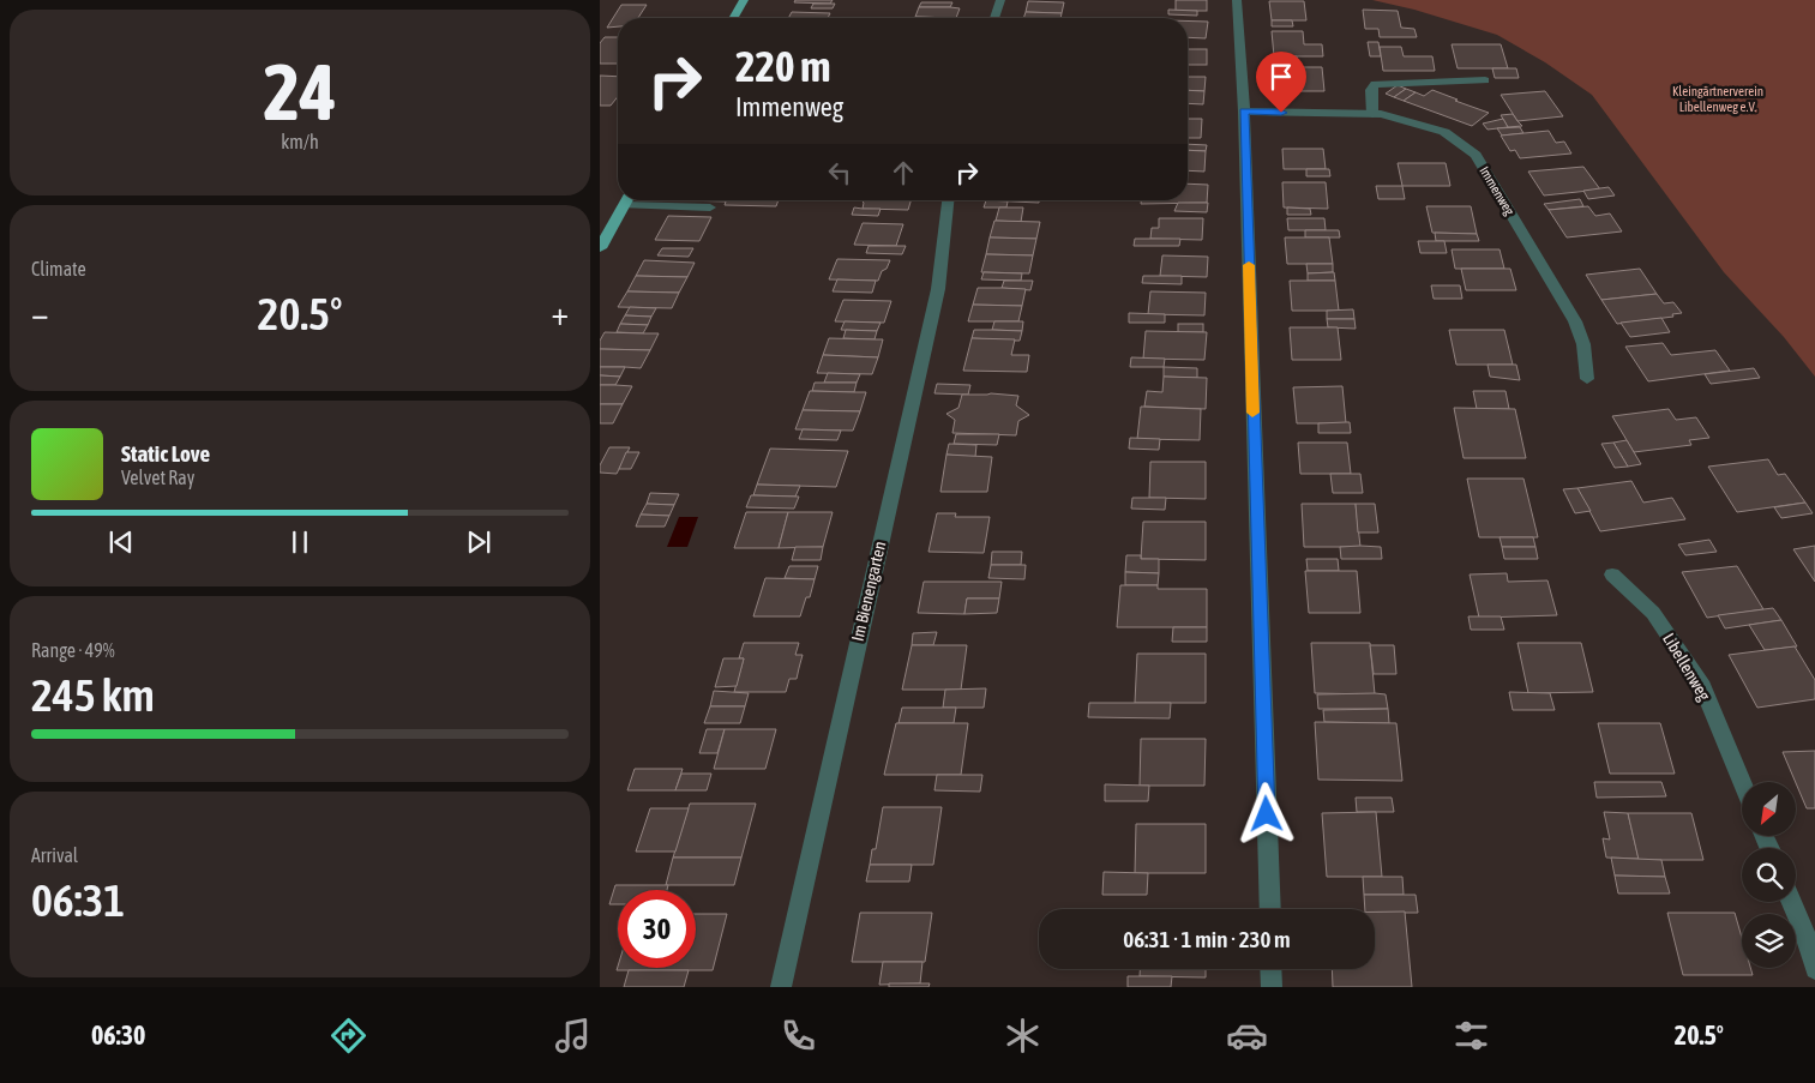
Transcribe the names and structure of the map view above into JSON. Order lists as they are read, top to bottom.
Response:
{
  "streets": {
    "street": ["Immenweg", "Im Bienengarten", "Libellenweg"]
  },
  "parks": ["Kleingärtnerverein Libellenweg e.V."],
  "north": "bottom left",
  "page": {
    "tile": [
      ["24", "km/h"],
      "Climate",
      ["Range · 49%", "245 km"],
      ["Arrival", "06:31"]
    ],
    "turn": ["220 m", "Immenweg"],
    "heat": ["−", "20.5°", "+"],
    "song": ["Static Love", "Velvet Ray"],
    "limit": "30",
    "trip": "06:31 · 1 min · 230 m",
    "tabs": ["06:30", "20.5°"]
  }
}
